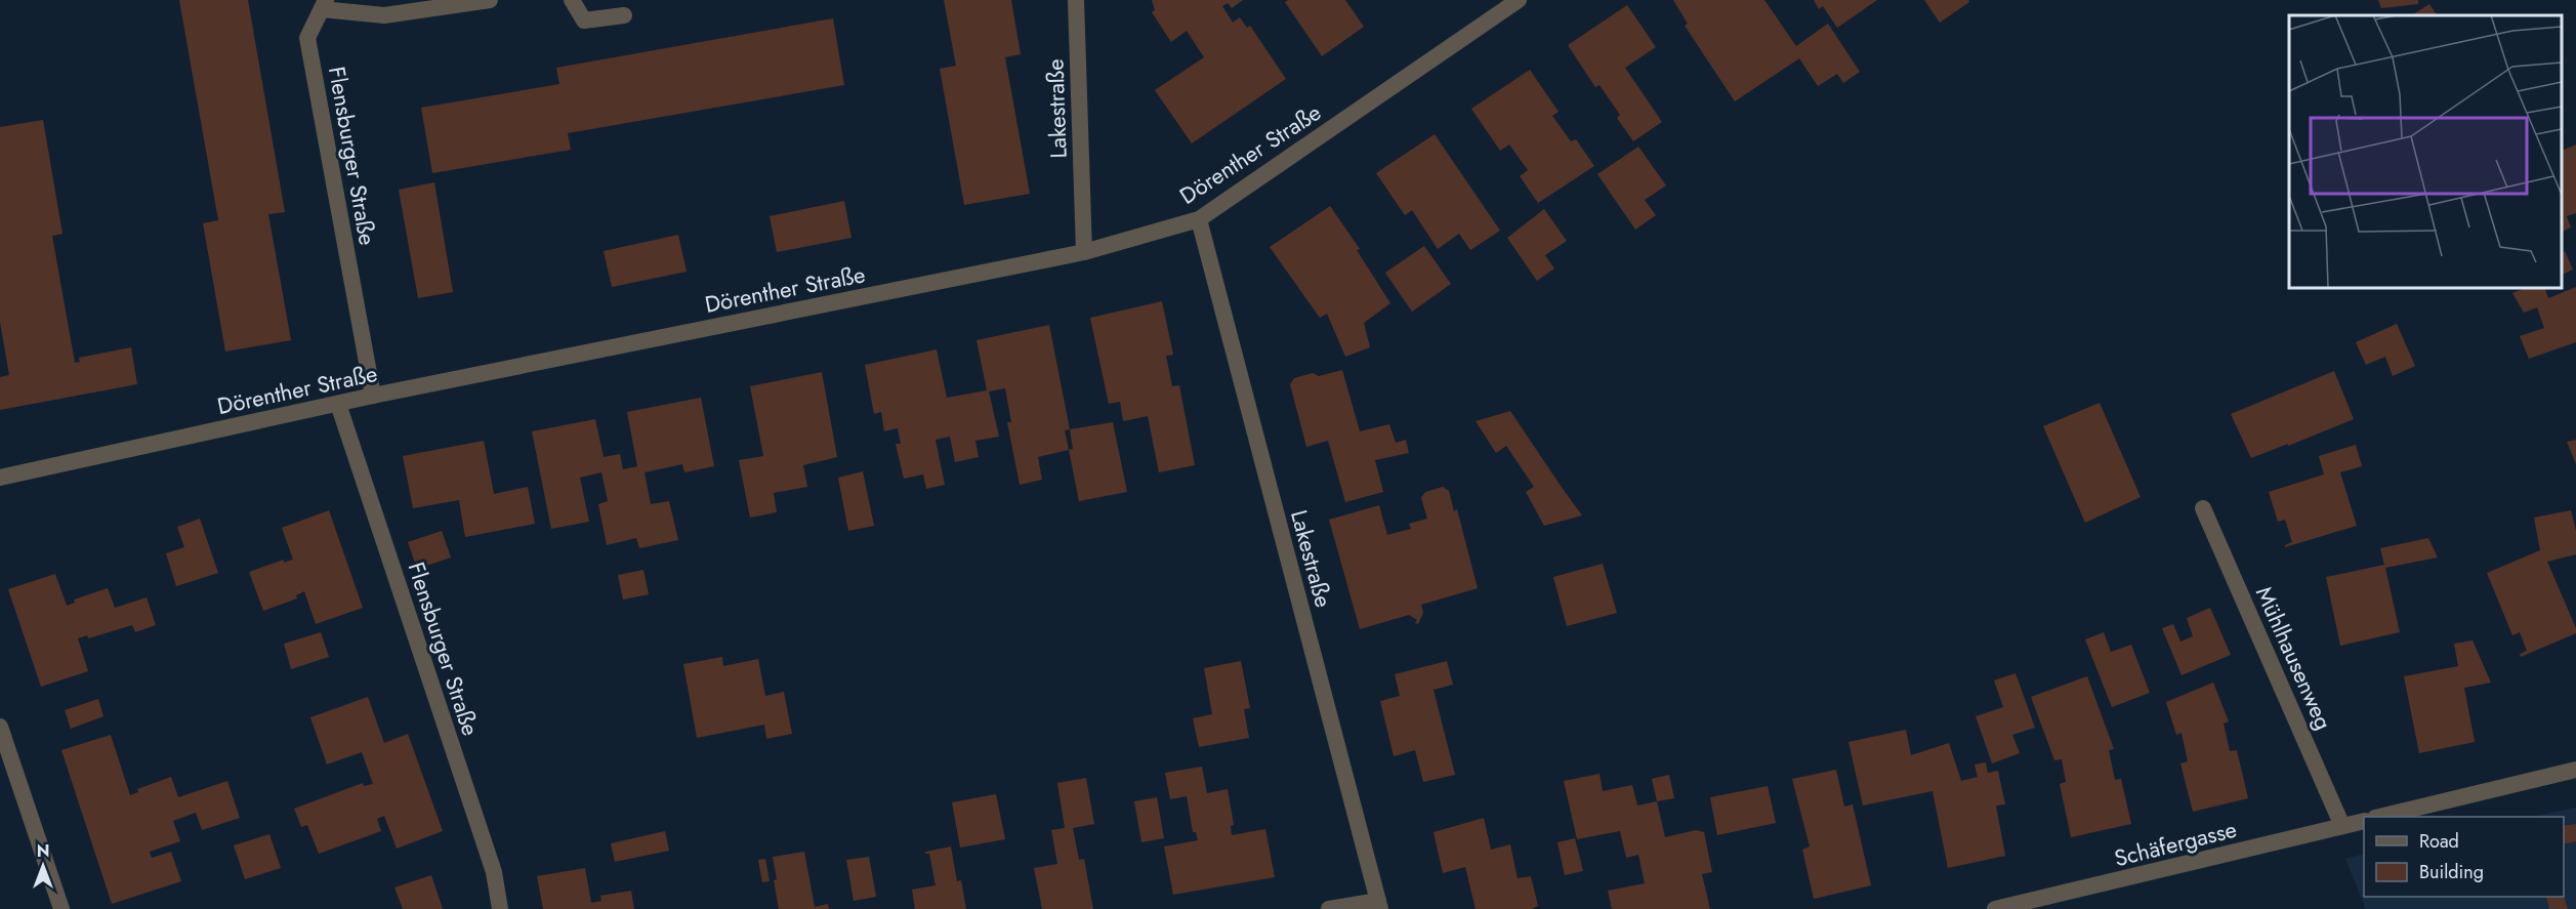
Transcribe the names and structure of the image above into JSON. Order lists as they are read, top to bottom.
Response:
{
  "streets": {
    "street": [
      "Lakestraße",
      "Dörenther Straße",
      "Flensburger Straße",
      "Mühlhausenweg",
      "Schäfergasse"
    ]
  },
  "crossings": [
    ["Lakestraße", "Dörenther Straße"],
    ["Dörenther Straße", "Flensburger Straße"],
    ["Mühlhausenweg", "Schäfergasse"]
  ],
  "legend": ["Road", "Building"],
  "north": "top"
}
